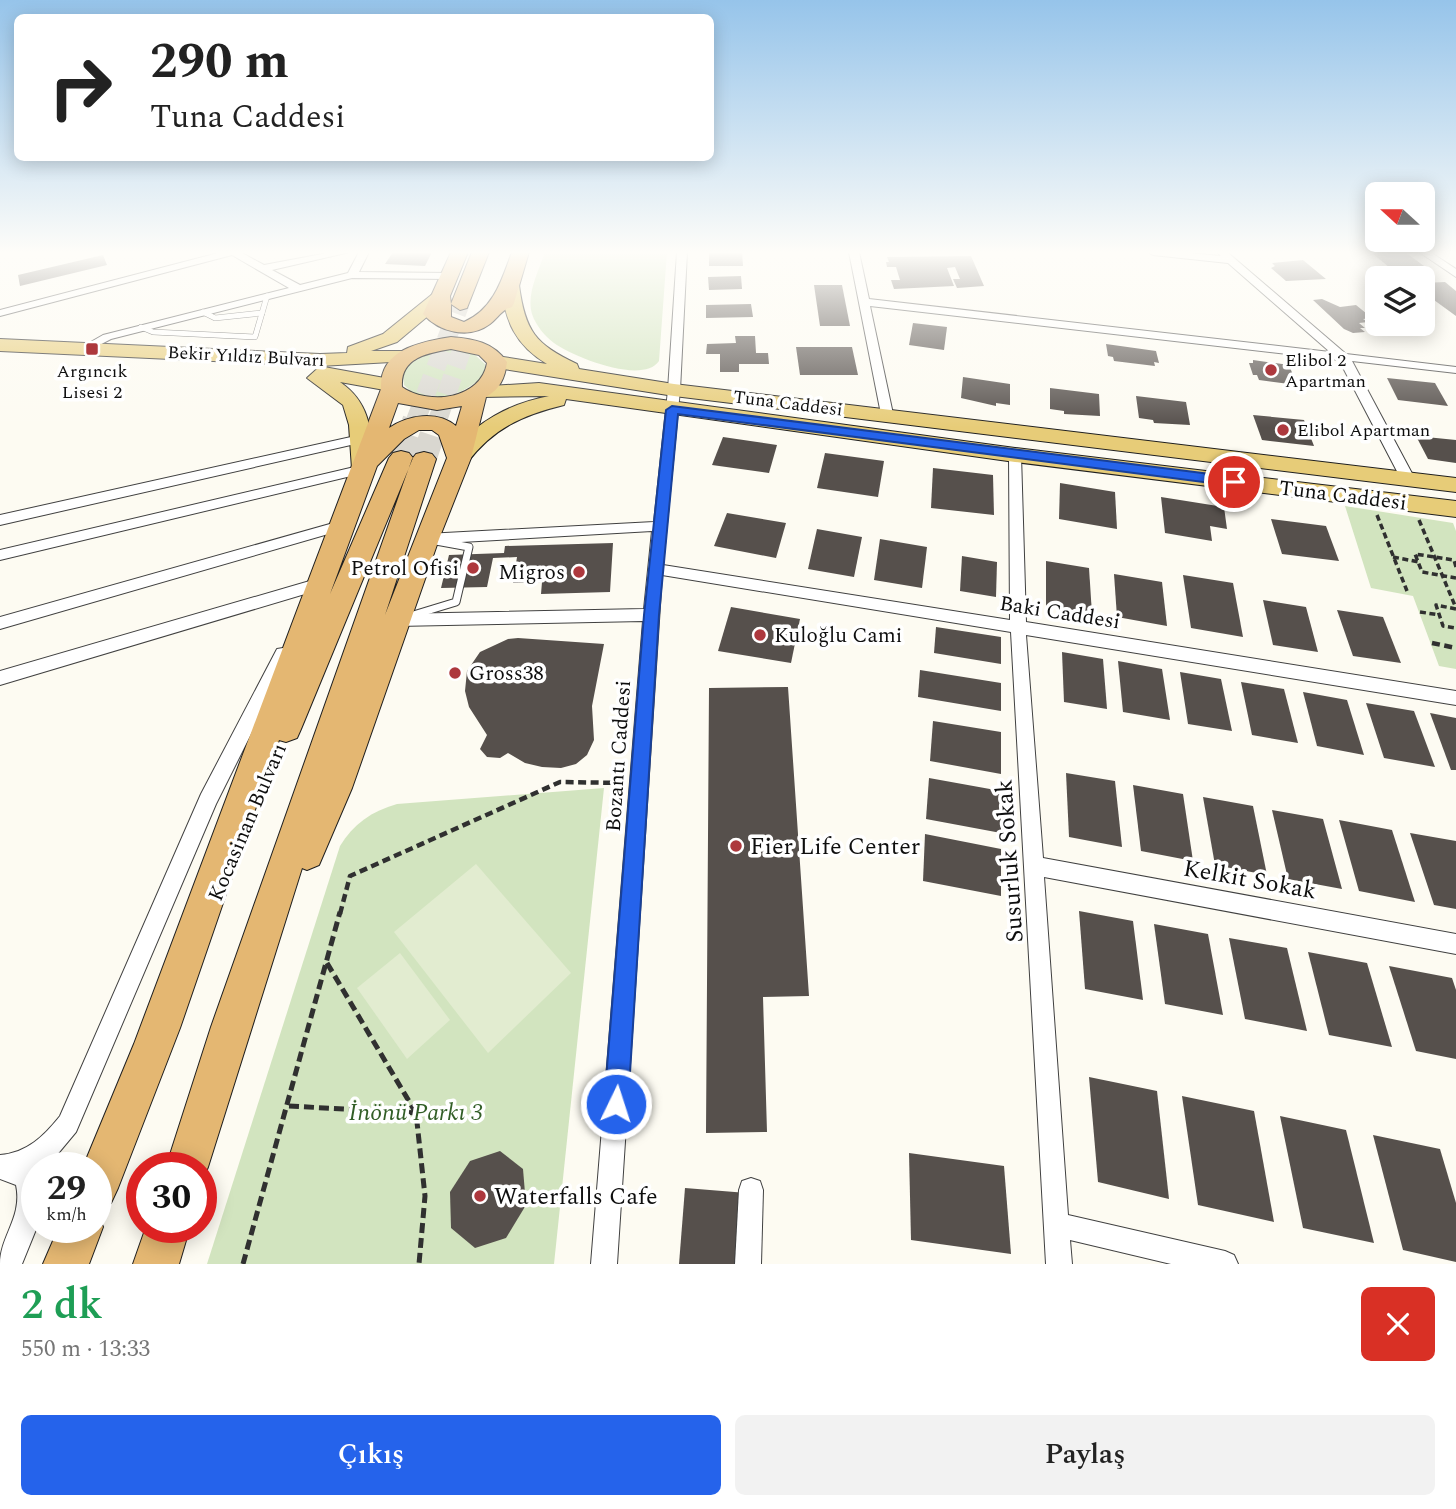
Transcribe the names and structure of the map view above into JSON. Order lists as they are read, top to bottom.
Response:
{
  "streets": {
    "highway": ["Kocasinan Bulvarı"],
    "main road": ["Bekir Yıldız Bulvarı", "Tuna Caddesi"],
    "street": [
      "Baki Caddesi",
      "Bozantı Caddesi",
      "Susurluk Sokak",
      "Kelkit Sokak"
    ]
  },
  "crossings": [
    ["Tuna Caddesi", "Bozantı Caddesi"],
    ["Tuna Caddesi", "Susurluk Sokak"],
    ["Baki Caddesi", "Bozantı Caddesi"],
    ["Baki Caddesi", "Susurluk Sokak"],
    ["Susurluk Sokak", "Kelkit Sokak"]
  ],
  "parks": ["İnönü Parkı 3"],
  "places": {
    "transit": ["Argıncık Lisesi 2"],
    "other": [
      "Elibol 2 Apartman",
      "Elibol Apartman",
      "Petrol Ofisi",
      "Migros",
      "Kuloğlu Cami",
      "Gross38",
      "Fier Life Center",
      "Waterfalls Cafe"
    ]
  },
  "north": "left",
  "page": {
    "turn": ["290 m", "Tuna Caddesi"],
    "speed": "29 km/h",
    "limit": "30",
    "heading": ["2 dk", "550 m · 13:33"],
    "buttons": ["Çıkış", "Paylaş"]
  }
}
